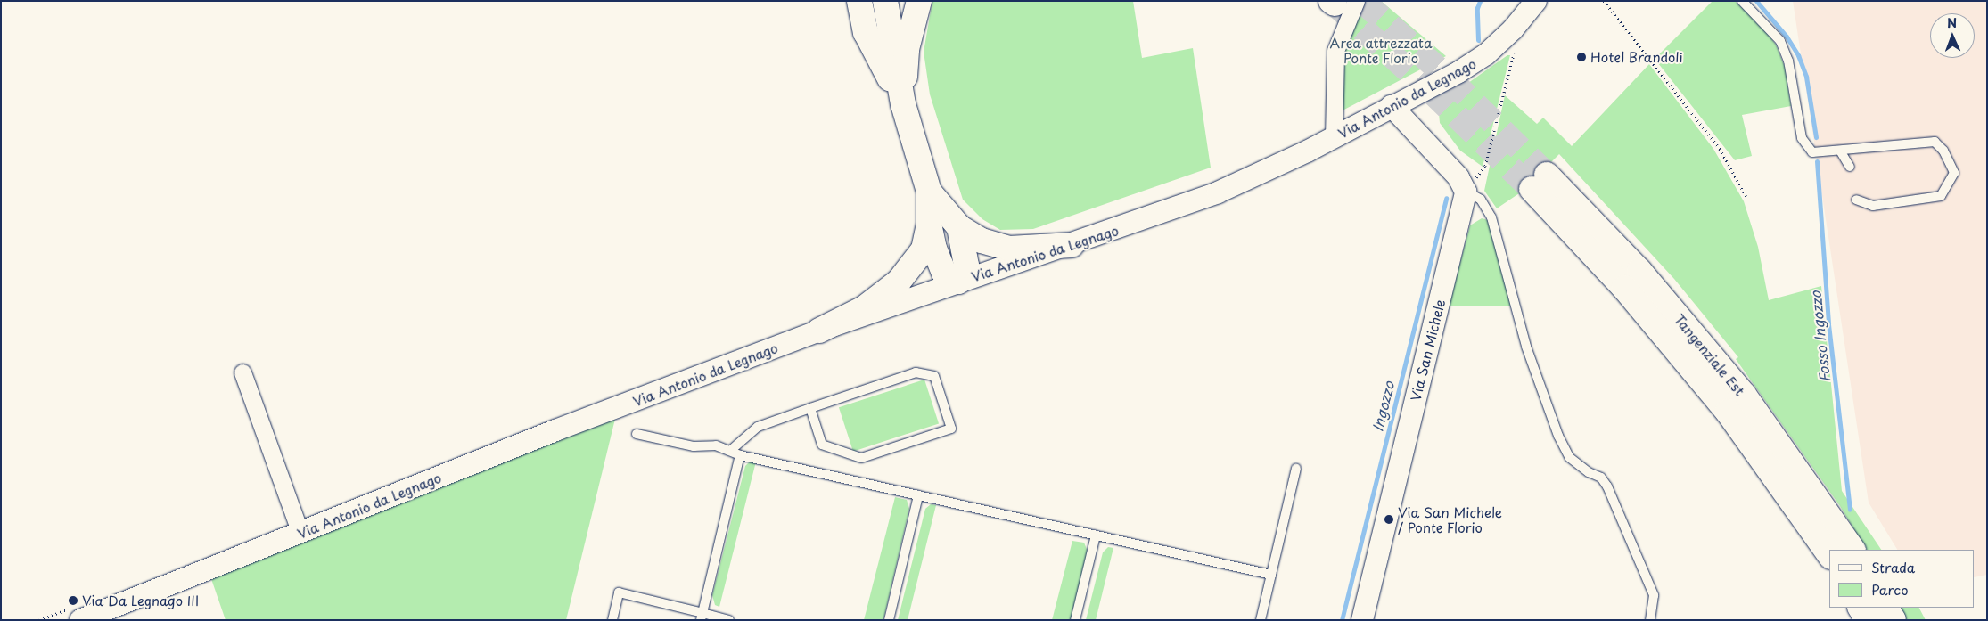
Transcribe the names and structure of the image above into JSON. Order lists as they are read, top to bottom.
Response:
{
  "streets": {
    "highway": ["Tangenziale Est"],
    "street": ["Via Antonio da Legnago", "Via San Michele"]
  },
  "water": ["Fosso Ingozzo", "Ingozzo"],
  "parks": ["Area attrezzata Ponte Florio"],
  "places": ["Hotel Brandoli", "Via San Michele / Ponte Florio", "Via Da Legnago III"],
  "legend": ["Strada", "Parco"],
  "north": "top"
}
